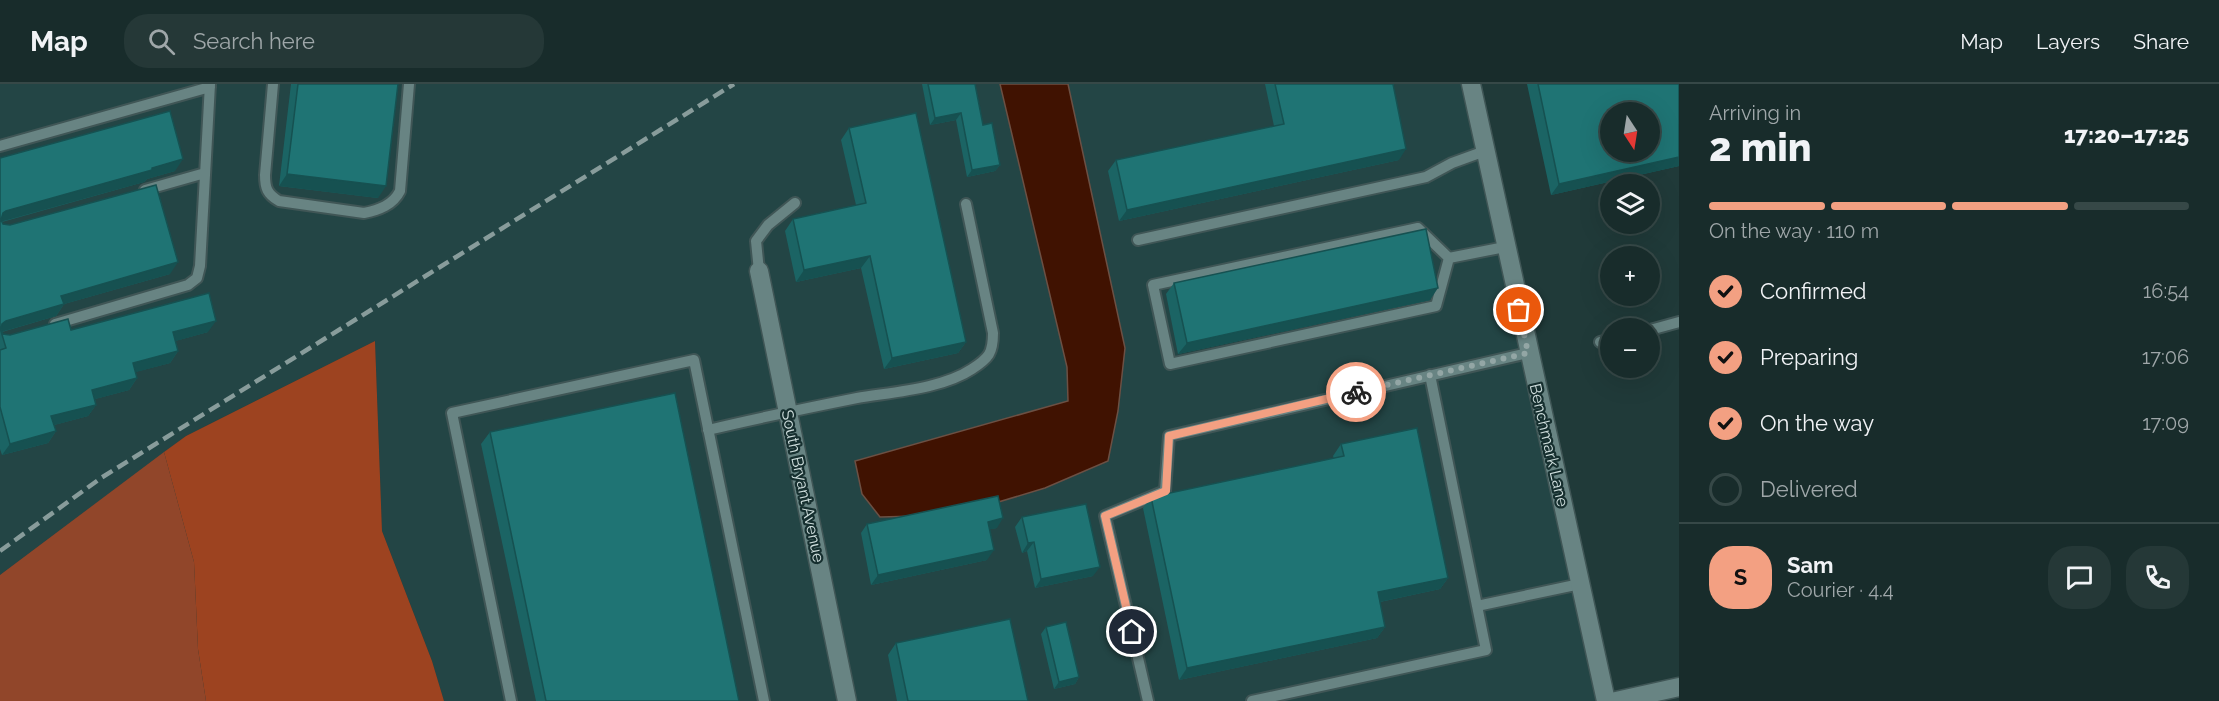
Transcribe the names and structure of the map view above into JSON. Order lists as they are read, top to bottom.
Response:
{
  "streets": {
    "street": ["Benchmark Lane", "South Bryant Avenue"]
  },
  "north": "bottom",
  "page": {
    "header": "Map",
    "search": "Search here",
    "nav": ["Map", "Layers", "Share"],
    "heading": ["2 min", "Arriving in", "17:20–17:25"],
    "panel": ["Sam", "Courier · 4.4"],
    "map_buttons": ["+", "−"],
    "bar": "On the way · 110 m",
    "list": [
      ["Confirmed", "16:54"],
      ["Preparing", "17:06"],
      ["On the way", "17:09"],
      "Delivered"
    ],
    "round": "S"
  }
}
